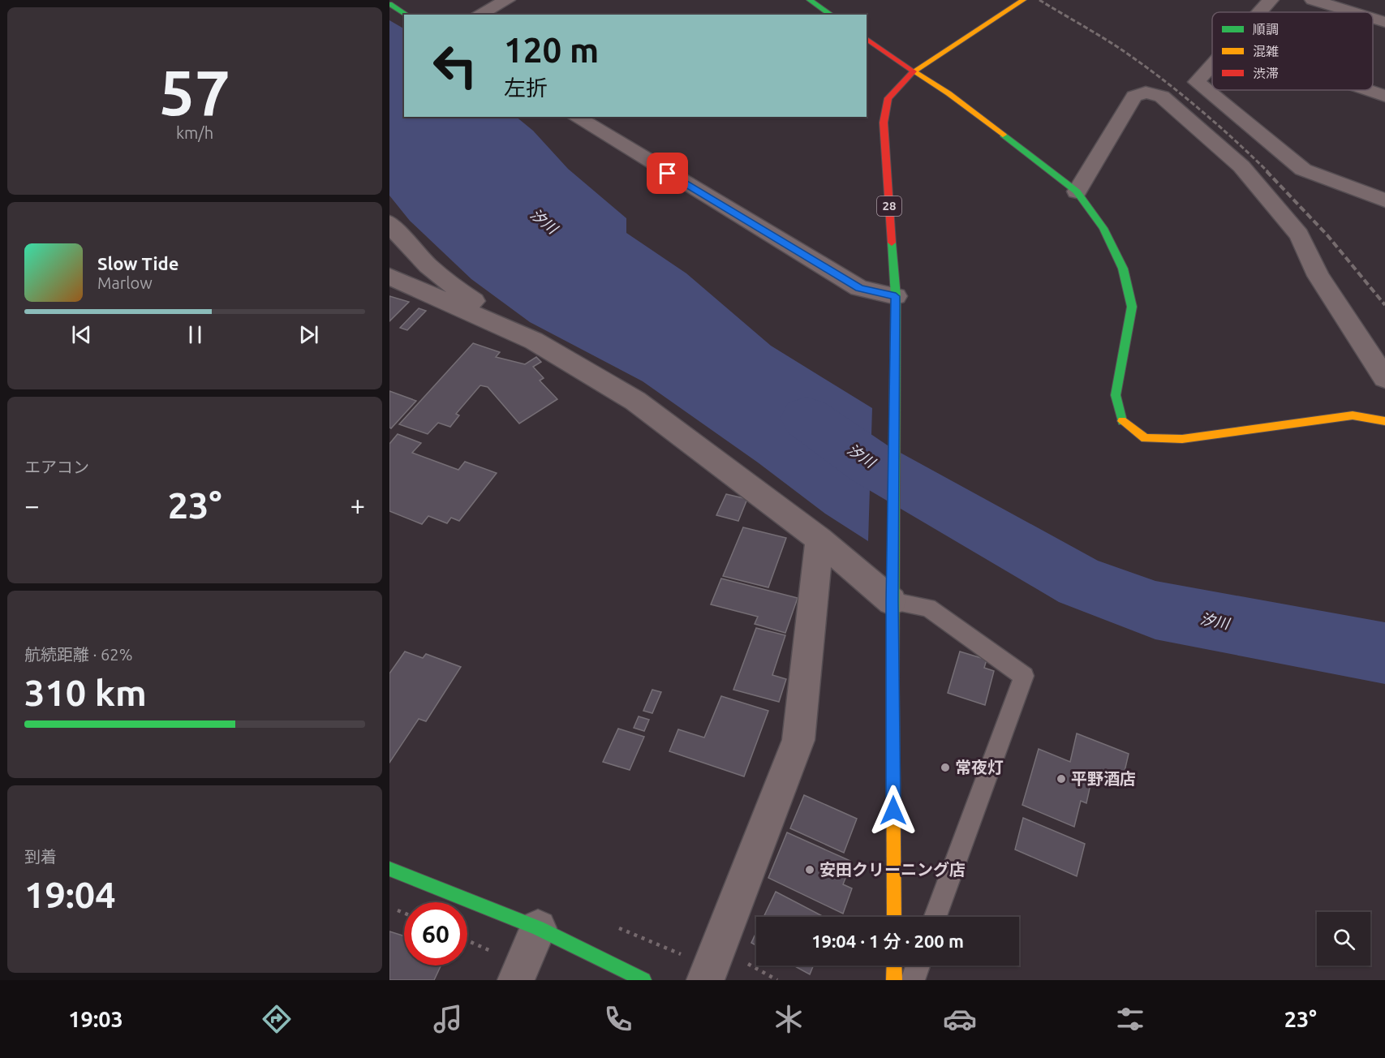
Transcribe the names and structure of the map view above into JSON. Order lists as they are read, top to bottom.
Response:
{
  "streets": {
    "street": ["28"]
  },
  "water": ["汐川"],
  "places": ["常夜灯", "平野酒店", "安田クリーニング店"],
  "legend": ["順調", "混雑", "渋滞"],
  "page": {
    "tile": [
      ["57", "km/h"],
      "エアコン",
      ["航続距離 · 62%", "310 km"],
      ["到着", "19:04"]
    ],
    "turn": ["120 m", "左折"],
    "song": ["Slow Tide", "Marlow"],
    "heat": ["−", "23°", "+"],
    "limit": "60",
    "trip": "19:04 · 1 分 · 200 m",
    "tabs": ["19:03", "23°"]
  }
}
